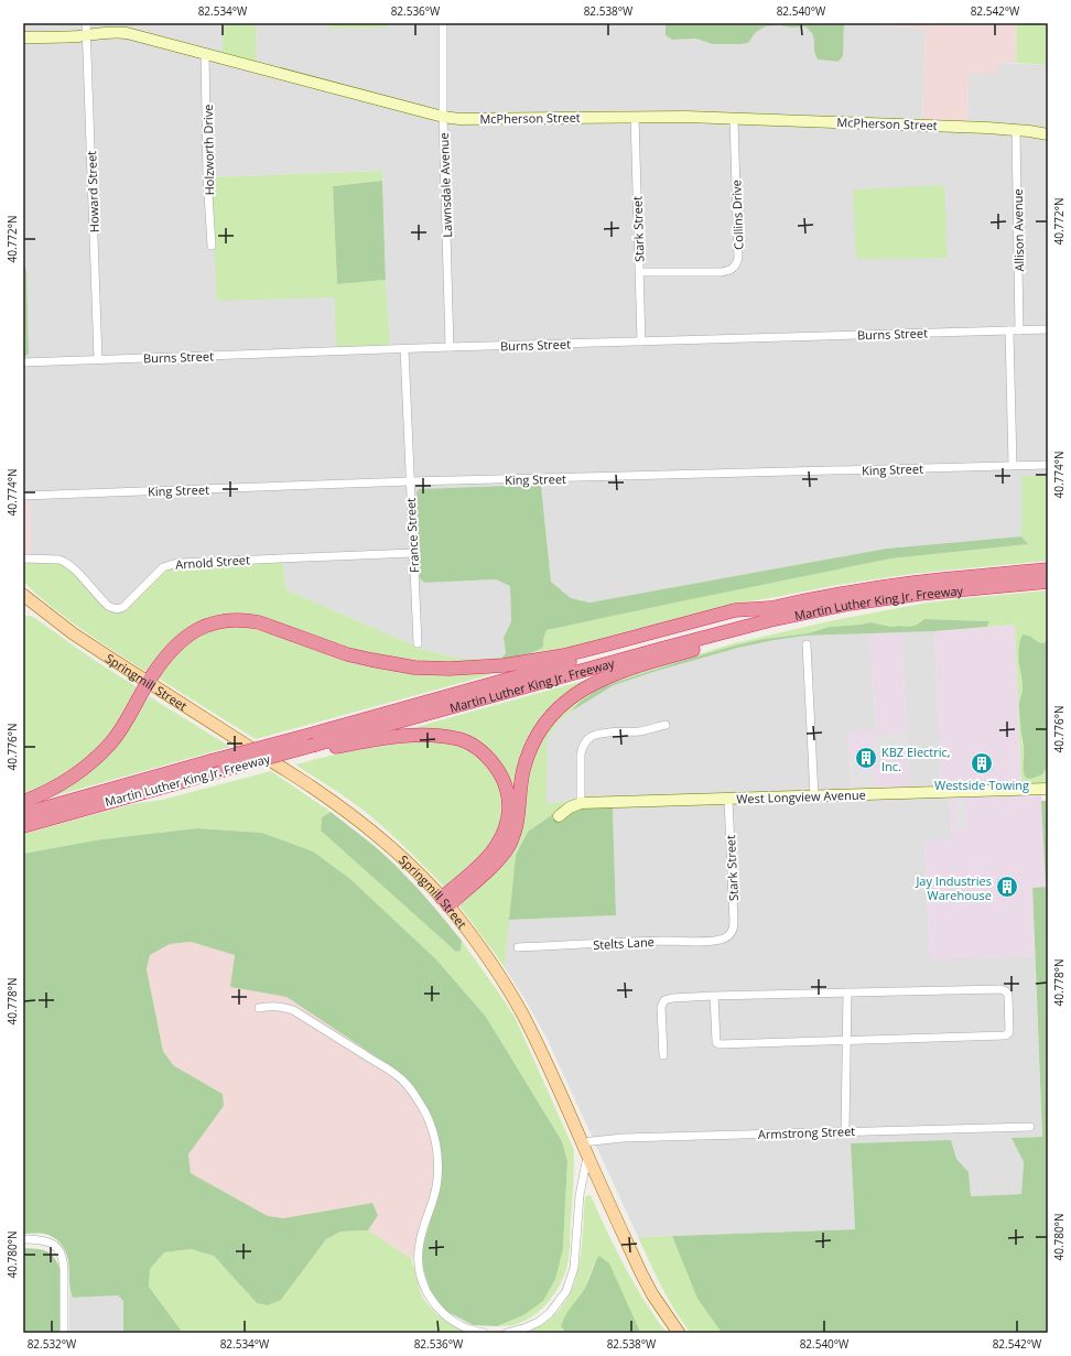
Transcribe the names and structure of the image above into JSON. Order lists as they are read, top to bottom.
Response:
{
  "streets": {
    "highway": ["Martin Luther King Jr. Freeway"],
    "main road": ["Springmill Street"],
    "street": [
      "McPherson Street",
      "Holzworth Drive",
      "Lawnsdale Avenue",
      "Howard Street",
      "Collins Drive",
      "Stark Street",
      "Allison Avenue",
      "Burns Street",
      "King Street",
      "France Street",
      "Arnold Street",
      "West Longview Avenue",
      "Stelts Lane",
      "Armstrong Street"
    ]
  },
  "crossings": [
    ["McPherson Street", "Holzworth Drive"],
    ["McPherson Street", "Lawnsdale Avenue"],
    ["McPherson Street", "Howard Street"],
    ["McPherson Street", "Collins Drive"],
    ["McPherson Street", "Stark Street"],
    ["McPherson Street", "Allison Avenue"],
    ["Lawnsdale Avenue", "Burns Street"],
    ["Howard Street", "Burns Street"],
    ["Collins Drive", "Stark Street"],
    ["Stark Street", "Burns Street"],
    ["Stark Street", "West Longview Avenue"],
    ["Stark Street", "Stelts Lane"],
    ["Allison Avenue", "Burns Street"],
    ["Burns Street", "France Street"],
    ["King Street", "France Street"],
    ["France Street", "Arnold Street"],
    ["Springmill Street", "Armstrong Street"]
  ],
  "places": {
    "building": ["KBZ Electric, Inc.", "Westside Towing", "Jay Industries Warehouse"]
  },
  "coordinates": [
    "82.534°W",
    "82.536°W",
    "82.538°W",
    "82.540°W",
    "82.542°W",
    "40.772°N",
    "40.774°N",
    "40.776°N",
    "40.778°N",
    "40.780°N",
    "82.532°W"
  ]
}
